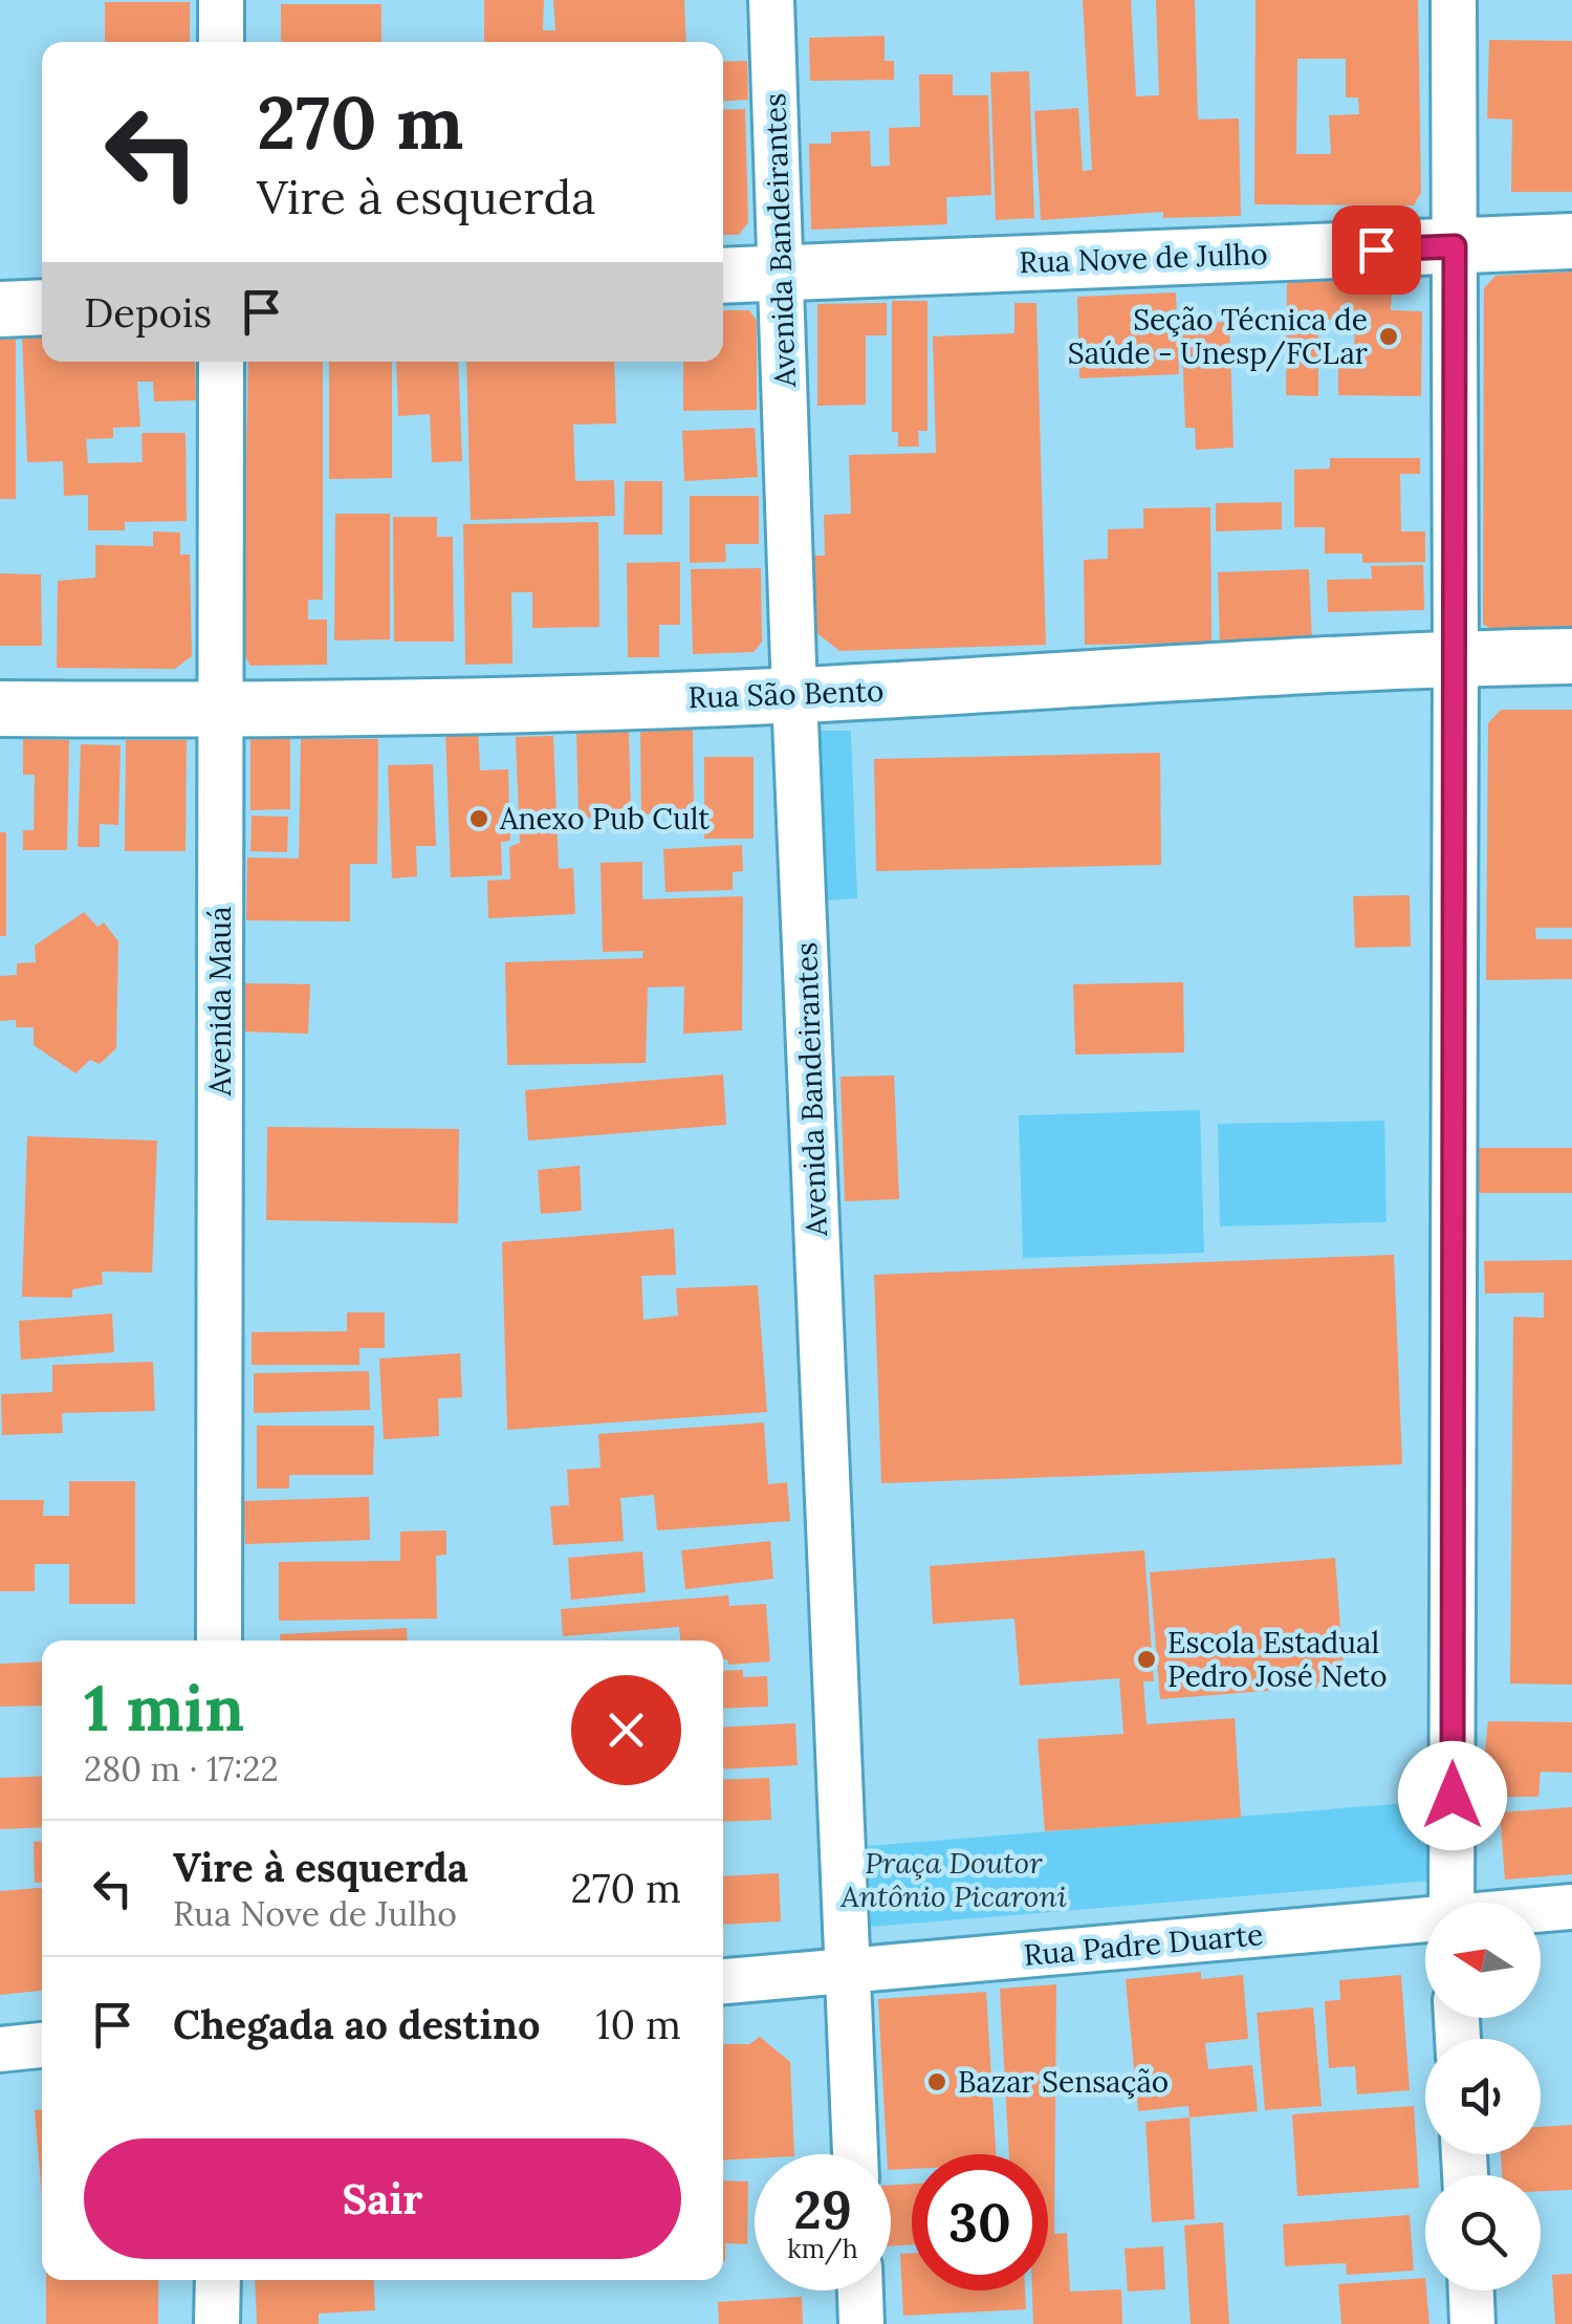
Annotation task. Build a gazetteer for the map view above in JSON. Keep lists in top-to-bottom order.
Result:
{
  "streets": {
    "street": [
      "Avenida Bandeirantes",
      "Rua Nove de Julho",
      "Rua São Bento",
      "Avenida Mauá",
      "Rua Padre Duarte"
    ]
  },
  "crossings": [
    ["Avenida Bandeirantes", "Rua Nove de Julho"],
    ["Avenida Bandeirantes", "Rua São Bento"],
    ["Avenida Bandeirantes", "Rua Padre Duarte"],
    ["Rua São Bento", "Avenida Mauá"]
  ],
  "parks": ["Praça Doutor Antônio Picaroni"],
  "places": [
    "Seção Técnica de Saúde - Unesp/FCLar",
    "Anexo Pub Cult",
    "Escola Estadual Pedro José Neto",
    "Bazar Sensação"
  ],
  "north": "left",
  "page": {
    "turn": ["270 m", "Vire à esquerda"],
    "then": "Depois",
    "heading": ["1 min", "280 m · 17:22"],
    "list": [
      {
        "name": "Vire à esquerda",
        "note": "Rua Nove de Julho",
        "value": "270 m"
      },
      {
        "name": "Chegada ao destino",
        "value": "10 m"
      }
    ],
    "buttons": "Sair",
    "speed": "29 km/h",
    "limit": "30"
  }
}
